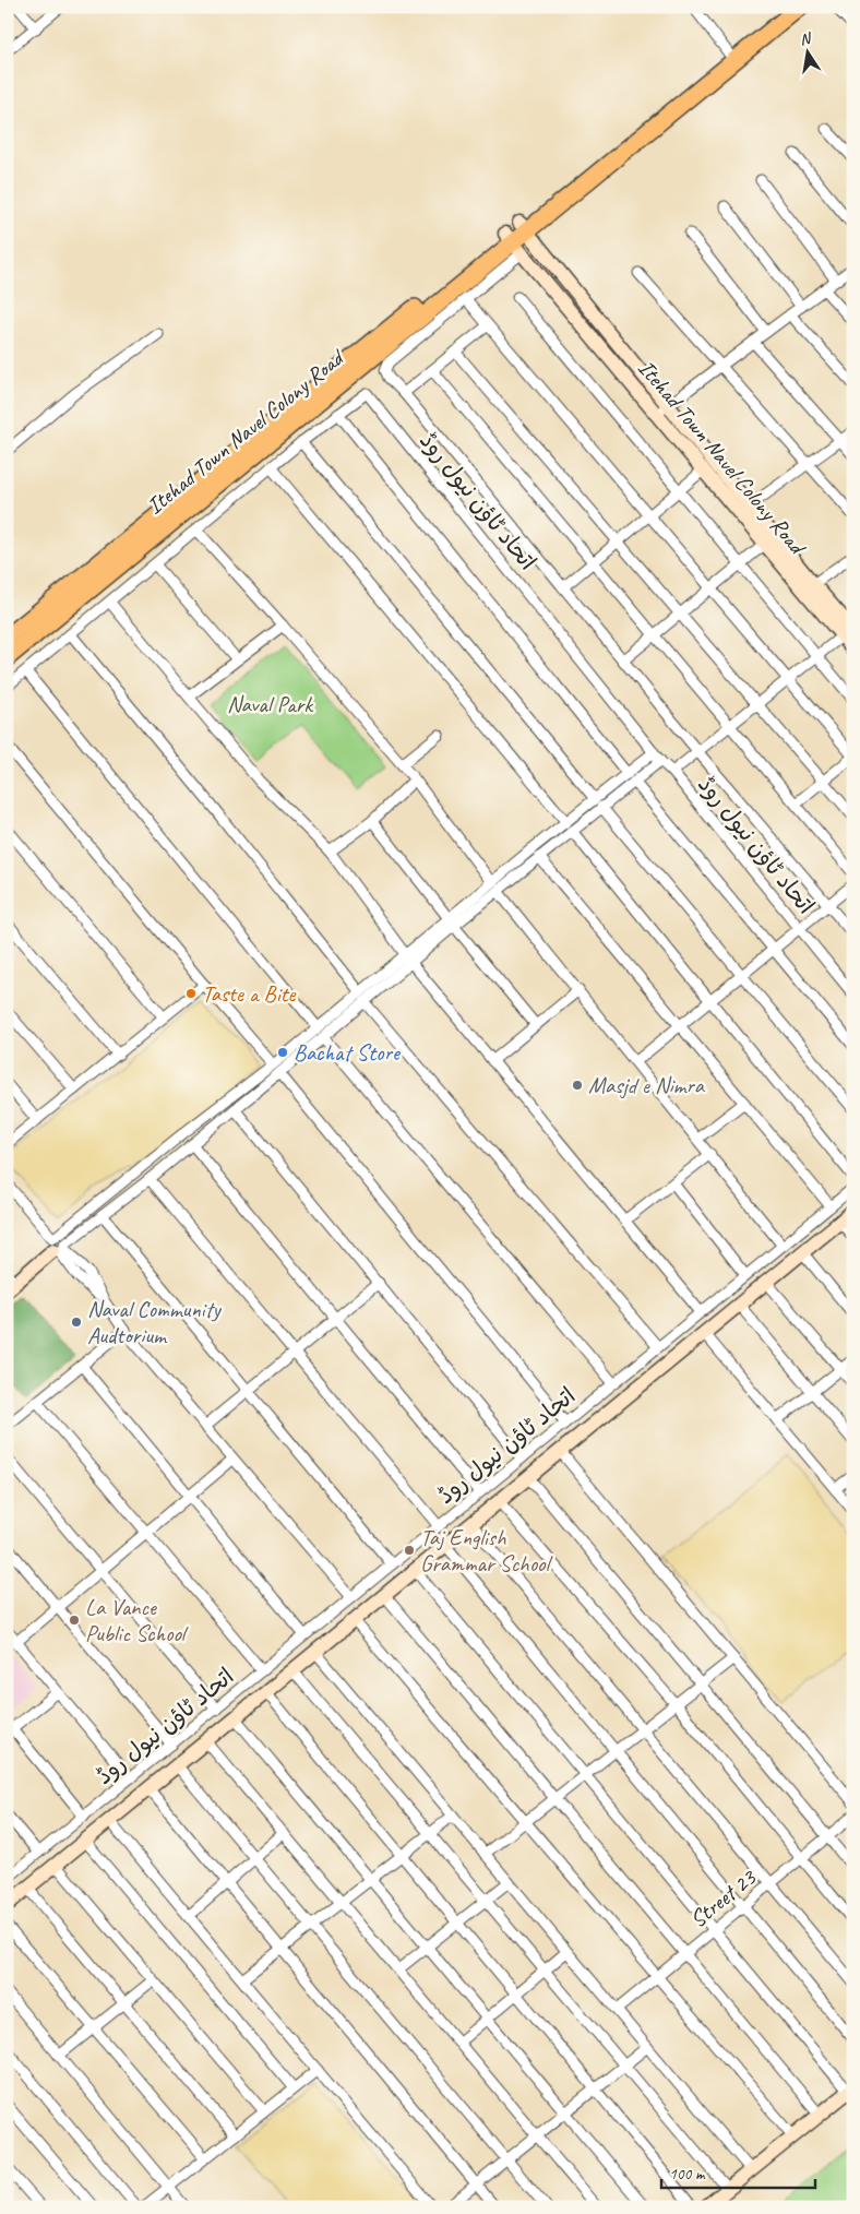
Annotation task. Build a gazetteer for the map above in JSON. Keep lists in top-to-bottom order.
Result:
{
  "streets": {
    "main road": ["Itehad Town Navel Colony Road"],
    "street": ["اتحاد ٹاؤن نیول روڈ", "Street 23"]
  },
  "parks": ["Naval Park"],
  "places": [
    "Taste a Bite",
    "Bachat Store",
    "Masjd e Nimra",
    "Naval Community Audtorium",
    "Taj English Grammar School",
    "La Vance Public School"
  ],
  "scale_bar": "100 m",
  "north": "top"
}
